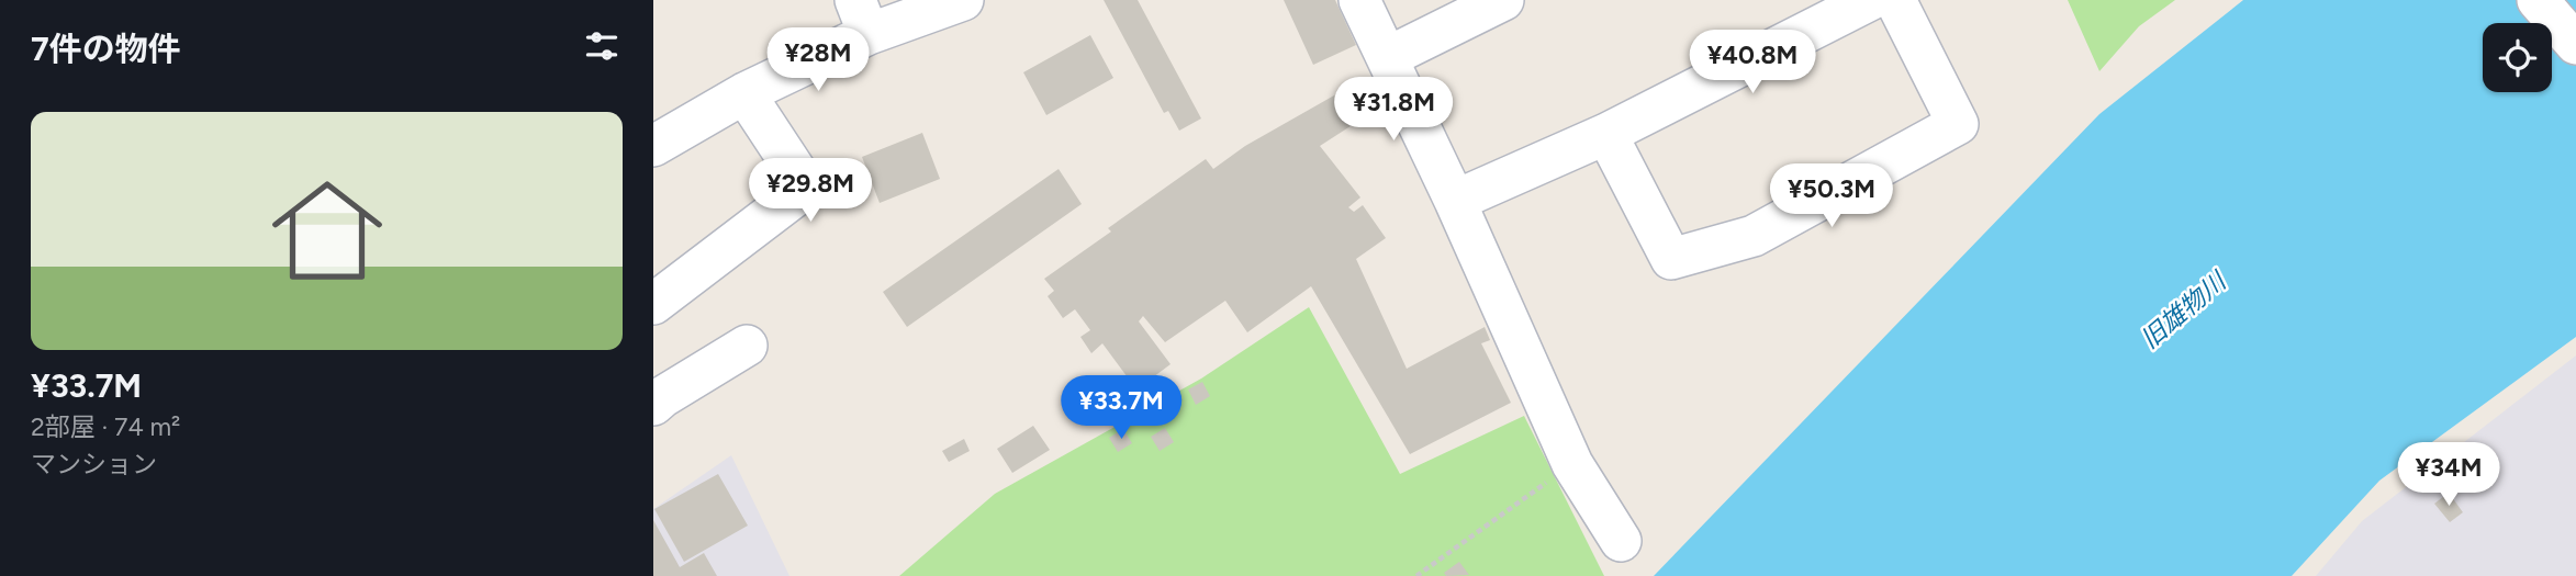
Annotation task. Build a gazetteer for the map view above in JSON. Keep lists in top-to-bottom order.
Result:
{
  "water": ["旧雄物川"],
  "page": {
    "heading": "7件の物件",
    "price": [
      "¥28M",
      "¥40.8M",
      "¥31.8M",
      "¥29.8M",
      "¥50.3M",
      "¥33.7M",
      "¥34M"
    ],
    "list": [
      {
        "name": "¥33.7M",
        "note": "2部屋 · 74 m² · マンション"
      }
    ]
  }
}
